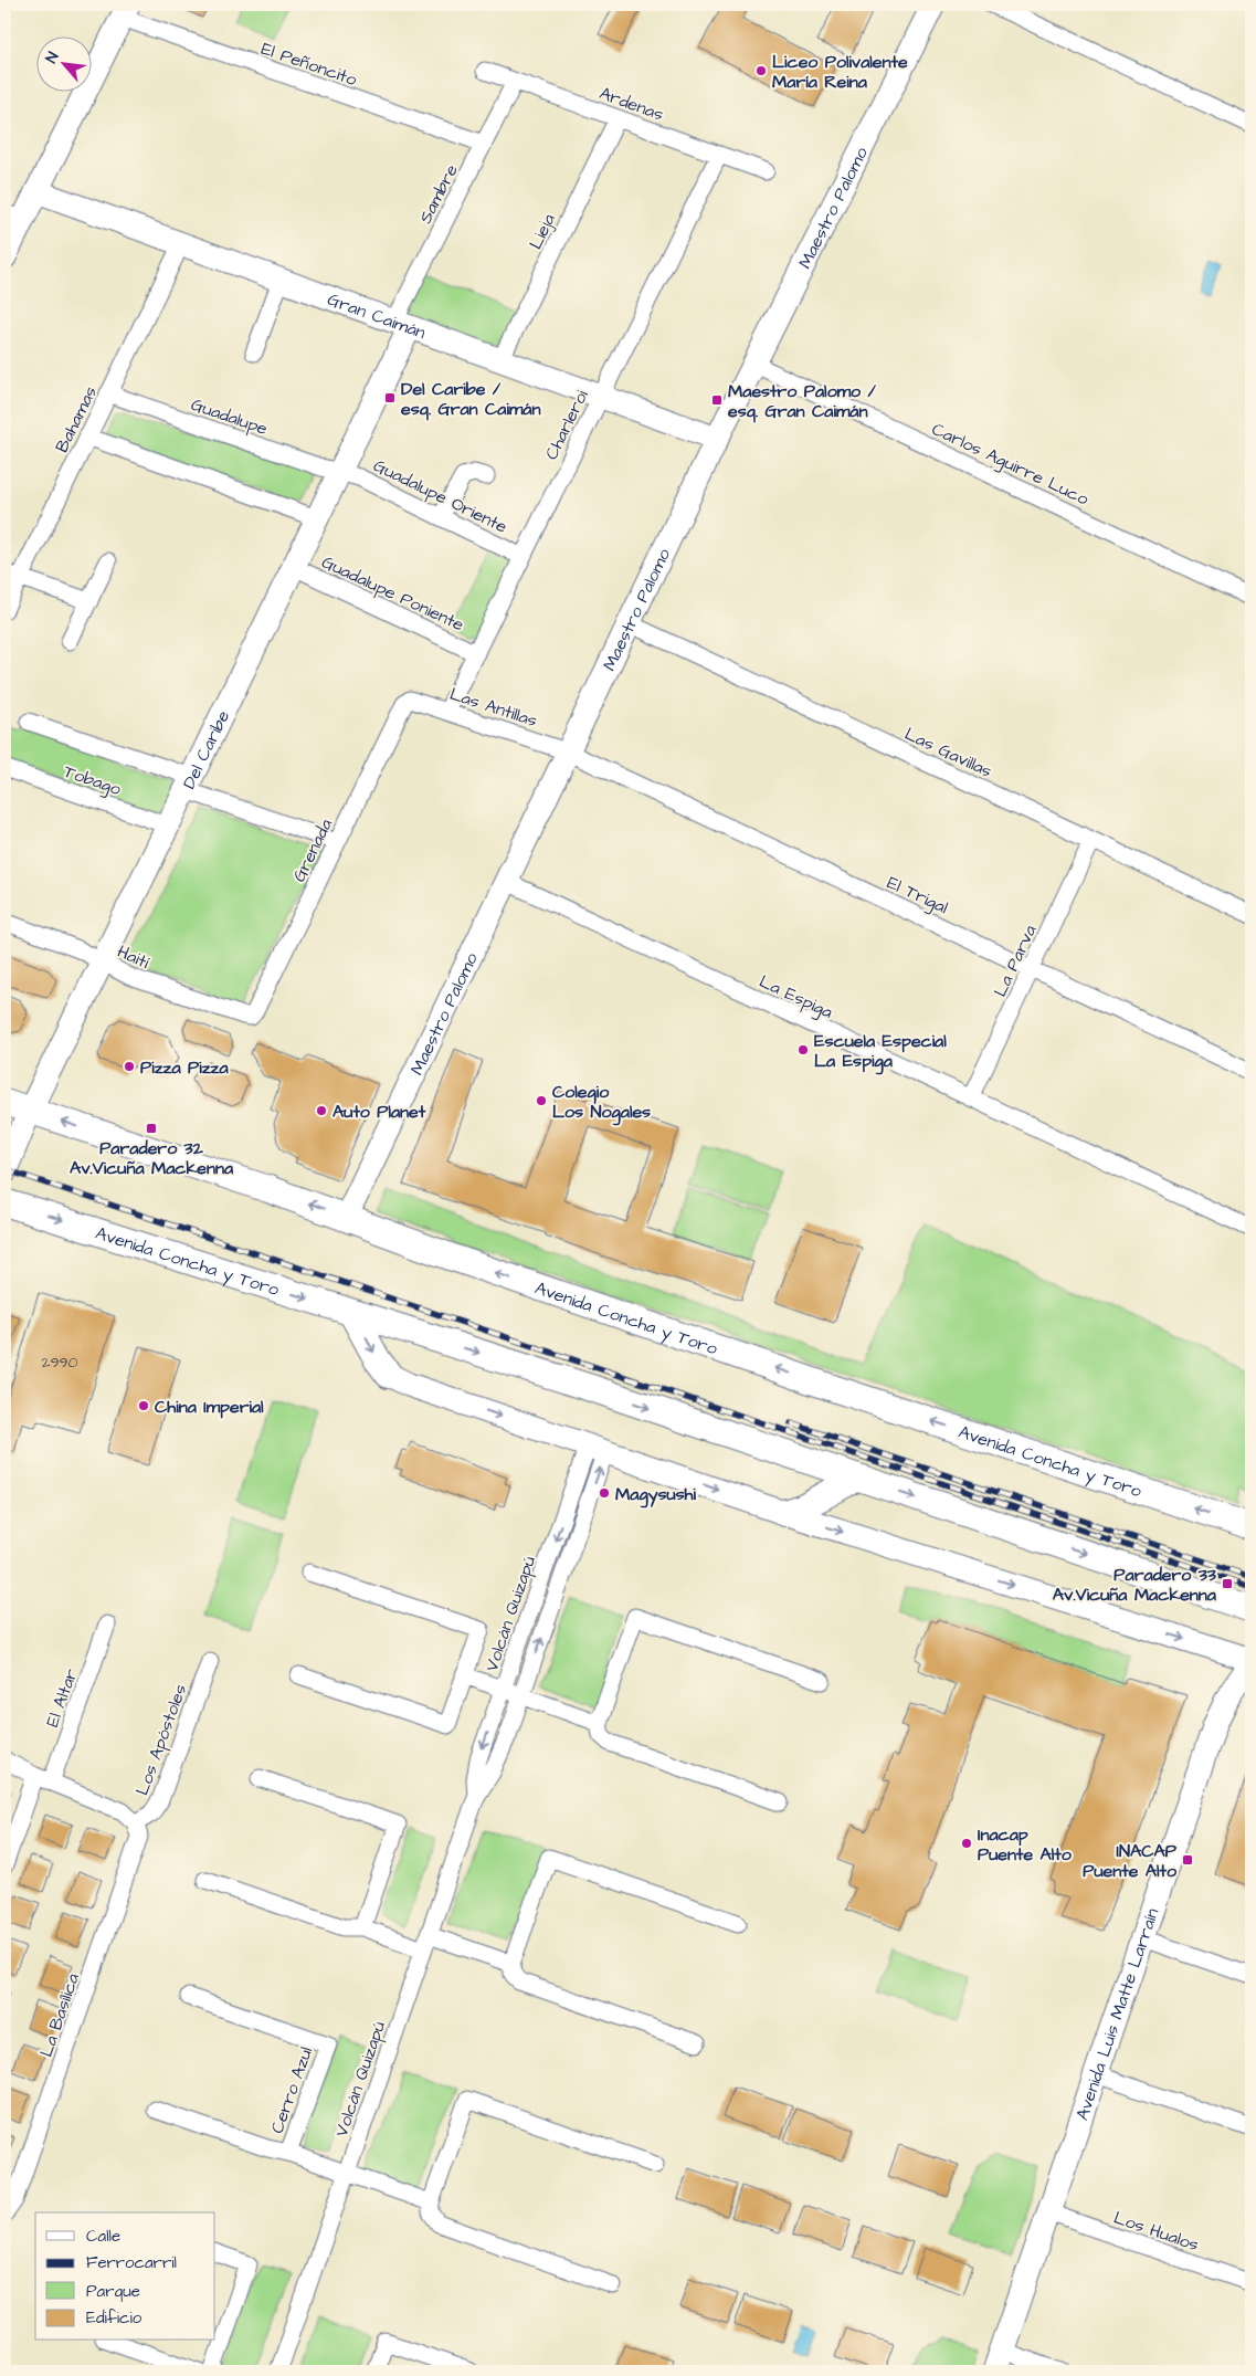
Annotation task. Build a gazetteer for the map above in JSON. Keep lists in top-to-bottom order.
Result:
{
  "streets": {
    "main road": ["Avenida Concha y Toro"],
    "street": [
      "El Peñoncito",
      "Ardenas",
      "Sambre",
      "Maestro Palomo",
      "Lieja",
      "Gran Caimán",
      "Guadalupe",
      "Bahamas",
      "Charleroi",
      "Carlos Aguirre Luco",
      "Guadalupe Oriente",
      "Guadalupe Poniente",
      "Las Antillas",
      "Del Caribe",
      "Las Gavillas",
      "Tobago",
      "Grenada",
      "El Trigal",
      "Haití",
      "La Parva",
      "La Espiga",
      "Volcán Quizapú",
      "El Altar",
      "Los Apóstoles",
      "Avenida Luis Matte Larraín",
      "La Basílica",
      "Cerro Azul",
      "Los Hualos"
    ]
  },
  "crossings": [
    ["El Peñoncito", "Sambre"],
    ["Ardenas", "Sambre"],
    ["Ardenas", "Lieja"],
    ["Ardenas", "Charleroi"],
    ["Sambre", "Gran Caimán"],
    ["Sambre", "Del Caribe"],
    ["Maestro Palomo", "Gran Caimán"],
    ["Maestro Palomo", "Carlos Aguirre Luco"],
    ["Maestro Palomo", "Las Antillas"],
    ["Maestro Palomo", "Las Gavillas"],
    ["Maestro Palomo", "El Trigal"],
    ["Maestro Palomo", "La Espiga"],
    ["Maestro Palomo", "Avenida Concha y Toro"],
    ["Lieja", "Gran Caimán"],
    ["Gran Caimán", "Bahamas"],
    ["Gran Caimán", "Charleroi"],
    ["Gran Caimán", "Del Caribe"],
    ["Guadalupe", "Bahamas"],
    ["Guadalupe", "Guadalupe Oriente"],
    ["Guadalupe", "Del Caribe"],
    ["Charleroi", "Guadalupe Oriente"],
    ["Charleroi", "Guadalupe Poniente"],
    ["Charleroi", "Las Antillas"],
    ["Guadalupe Oriente", "Del Caribe"],
    ["Guadalupe Poniente", "Del Caribe"],
    ["Las Antillas", "Grenada"],
    ["Las Antillas", "El Trigal"],
    ["Del Caribe", "Tobago"],
    ["Del Caribe", "Haití"],
    ["Del Caribe", "Avenida Concha y Toro"],
    ["Las Gavillas", "La Parva"],
    ["Tobago", "Grenada"],
    ["Grenada", "Haití"],
    ["El Trigal", "La Parva"],
    ["La Parva", "La Espiga"],
    ["Volcán Quizapú", "Cerro Azul"],
    ["Los Apóstoles", "La Basílica"],
    ["Avenida Luis Matte Larraín", "Los Hualos"]
  ],
  "places": {
    "other": [
      "Liceo Polivalente María Reina",
      "Escuela Especial La Espiga",
      "Pizza Pizza",
      "Colegio Los Nogales",
      "Auto Planet",
      "China Imperial",
      "Magysushi",
      "Inacap Puente Alto"
    ],
    "transit": [
      "Del Caribe / esq. Gran Caimán",
      "Maestro Palomo / esq. Gran Caimán",
      "Paradero 32 Av.Vicuña Mackenna",
      "Paradero 33 Av.Vicuña Mackenna",
      "INACAP Puente Alto"
    ]
  },
  "house_numbers": ["2990"],
  "legend": [
    "Calle",
    "Ferrocarril",
    "Parque",
    "Edificio"
  ],
  "north": "top left"
}
